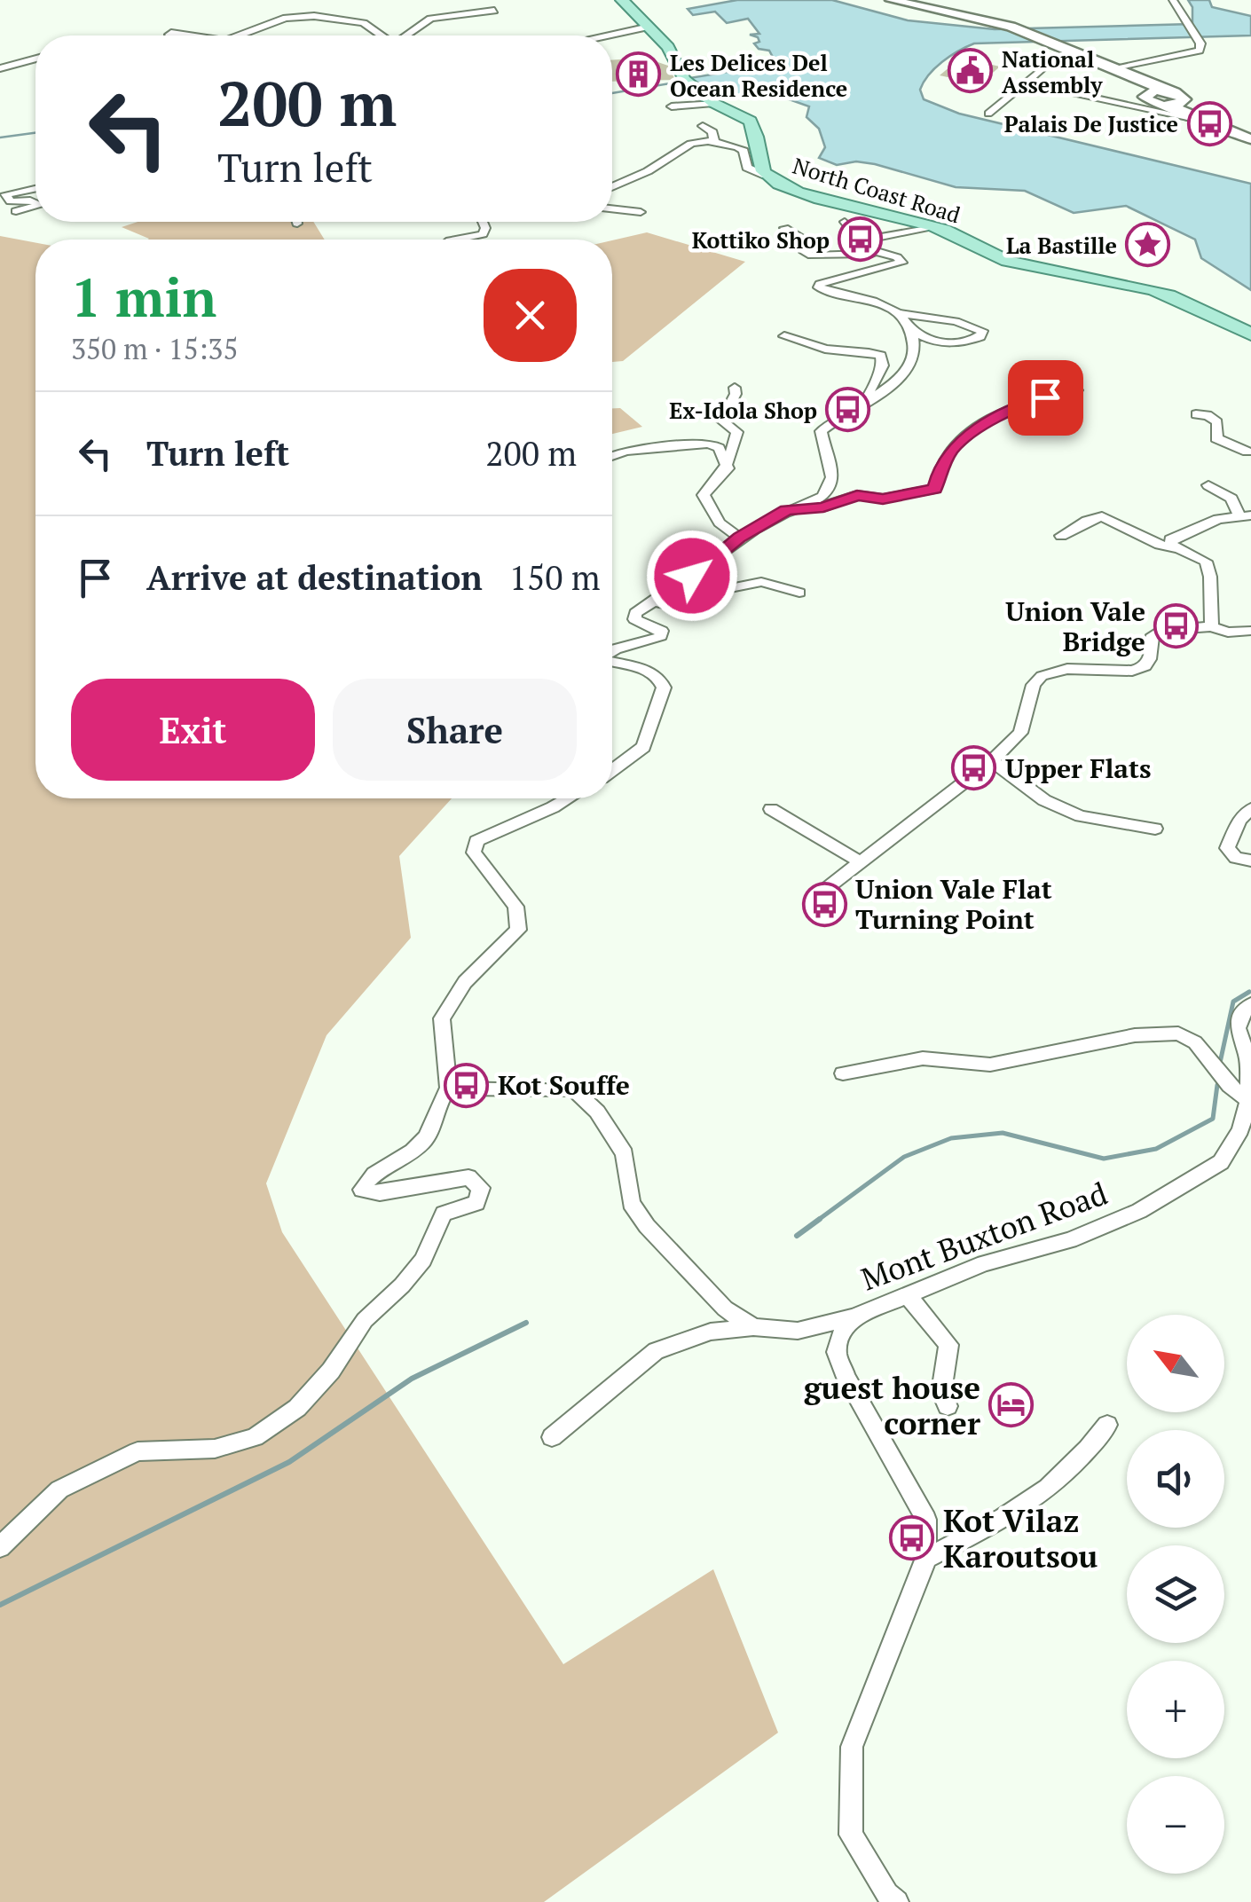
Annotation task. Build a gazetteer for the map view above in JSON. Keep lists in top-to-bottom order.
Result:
{
  "streets": {
    "main road": ["North Coast Road"],
    "street": ["Mont Buxton Road"]
  },
  "places": {
    "public building": ["National Assembly"],
    "building": ["Les Delices Del Ocean Residence"],
    "bus stop": [
      "Palais De Justice",
      "Kottiko Shop",
      "Ex-Idola Shop",
      "Union Vale Bridge",
      "Upper Flats",
      "Union Vale Flat Turning Point",
      "Kot Souffe",
      "Kot Vilaz Karoutsou"
    ],
    "place": ["La Bastille"],
    "hotel": ["guest house corner"]
  },
  "north": "top left",
  "page": {
    "turn": ["200 m", "Turn left"],
    "heading": ["1 min", "350 m · 15:35"],
    "list": [
      {
        "name": "Turn left",
        "value": "200 m"
      },
      {
        "name": "Arrive at destination",
        "value": "150 m"
      }
    ],
    "buttons": ["Exit", "Share"],
    "map_buttons": ["+", "−"]
  }
}
